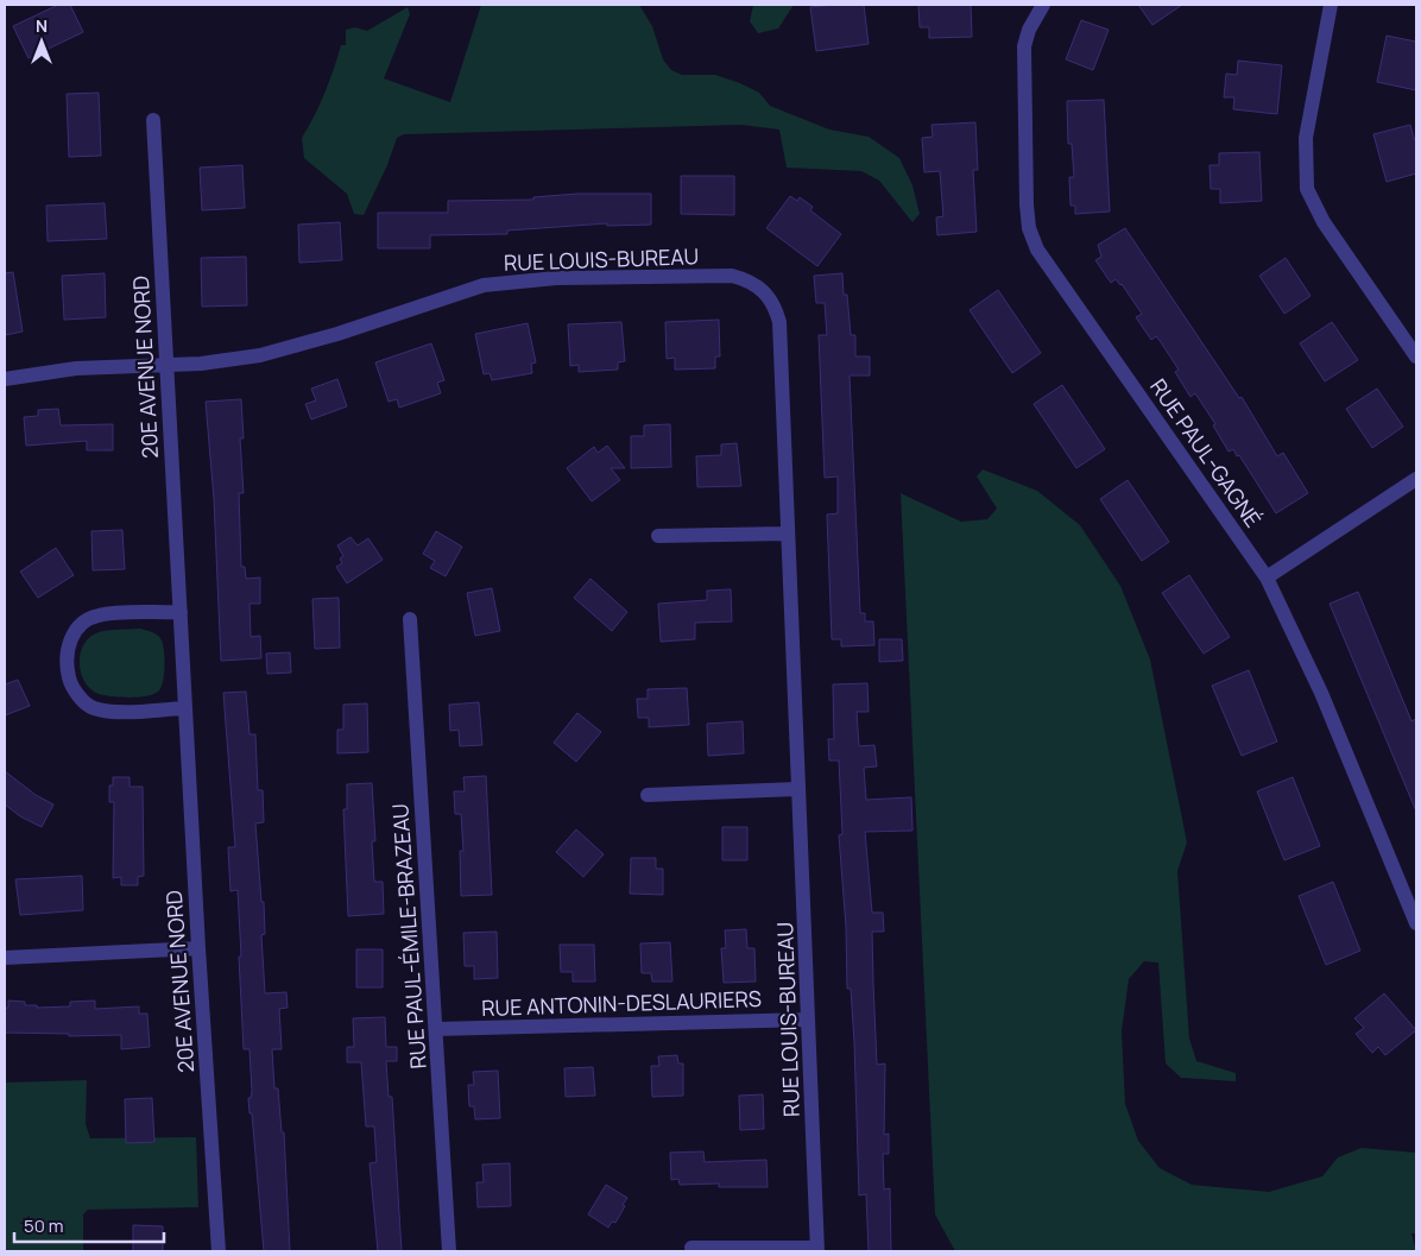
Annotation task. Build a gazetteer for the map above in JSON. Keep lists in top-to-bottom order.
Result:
{
  "streets": {
    "street": [
      "RUE LOUIS-BUREAU",
      "20E AVENUE NORD",
      "RUE PAUL-GAGNÉ",
      "RUE PAUL-ÉMILE-BRAZEAU",
      "RUE ANTONIN-DESLAURIERS"
    ]
  },
  "crossings": [
    ["RUE LOUIS-BUREAU", "20E AVENUE NORD"],
    ["RUE LOUIS-BUREAU", "RUE ANTONIN-DESLAURIERS"],
    ["RUE PAUL-ÉMILE-BRAZEAU", "RUE ANTONIN-DESLAURIERS"]
  ],
  "scale_bar": "50 m",
  "north": "top"
}
